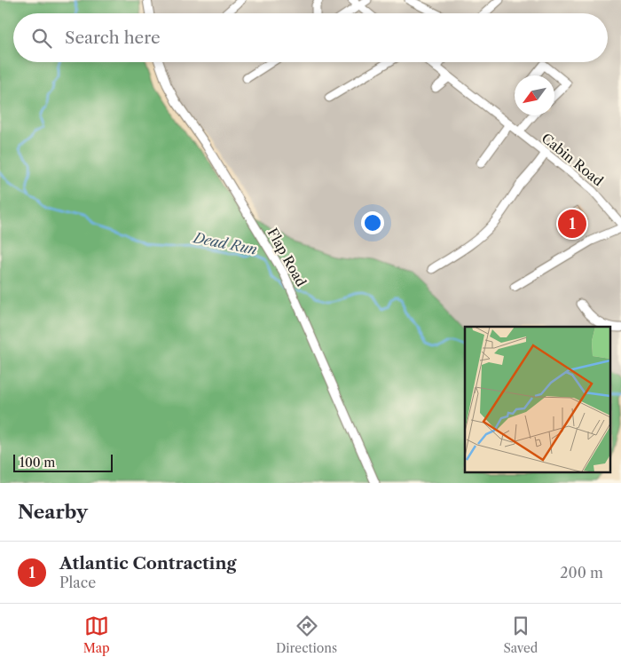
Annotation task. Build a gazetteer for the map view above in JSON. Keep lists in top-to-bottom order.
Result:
{
  "streets": {
    "lane": ["Cabin Road", "Flap Road"]
  },
  "water": ["Dead Run"],
  "scale_bar": "100 m",
  "north": "bottom left",
  "page": {
    "search": "Search here",
    "pins": "1",
    "scale": "100 m",
    "heading": "Nearby",
    "list": [
      {
        "mark": "1",
        "name": "Atlantic Contracting",
        "note": "Place",
        "value": "200 m"
      }
    ],
    "nav": ["Map", "Directions", "Saved"]
  }
}
